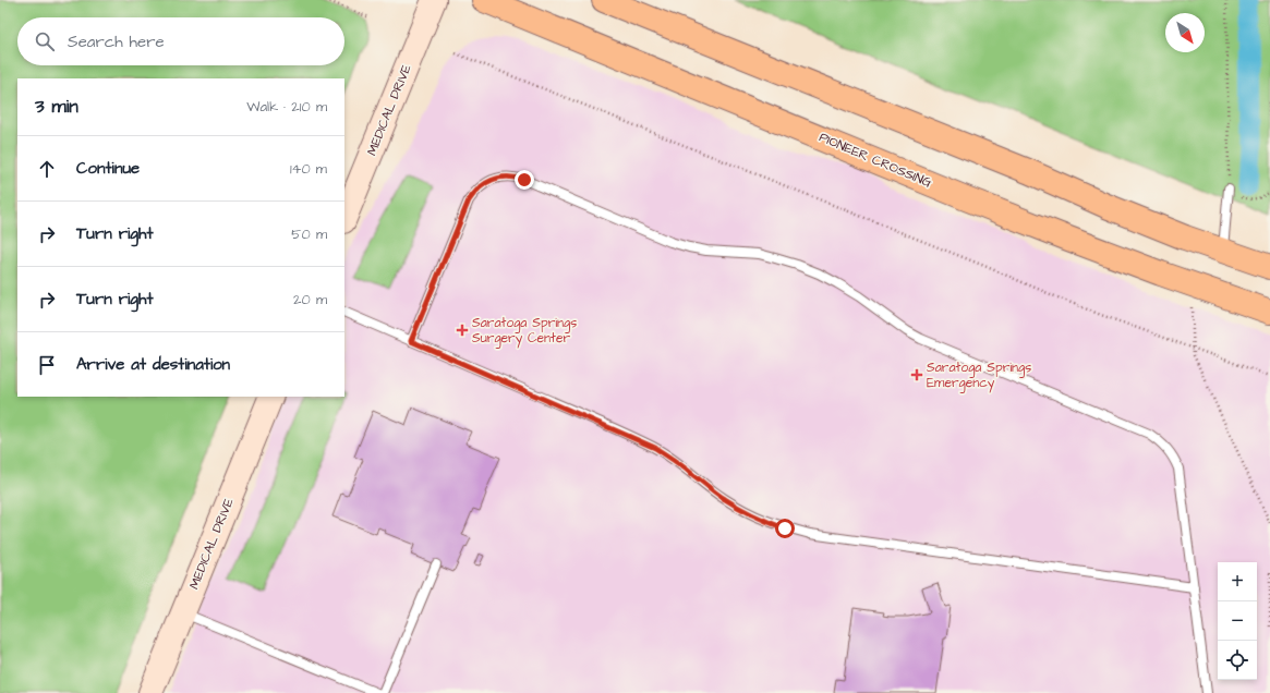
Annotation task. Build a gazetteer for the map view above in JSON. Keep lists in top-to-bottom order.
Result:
{
  "streets": {
    "highway": ["PIONEER CROSSING"],
    "street": ["MEDICAL DRIVE"]
  },
  "places": {
    "health": ["Saratoga Springs Surgery Center", "Saratoga Springs Emergency"]
  },
  "north": "bottom right",
  "page": {
    "search": "Search here",
    "heading": ["3 min", "Walk · 210 m"],
    "list": [
      ["Continue", "140 m"],
      ["Turn right", "50 m"],
      ["Turn right", "20 m"],
      "Arrive at destination"
    ],
    "map_buttons": ["+", "−"]
  }
}
